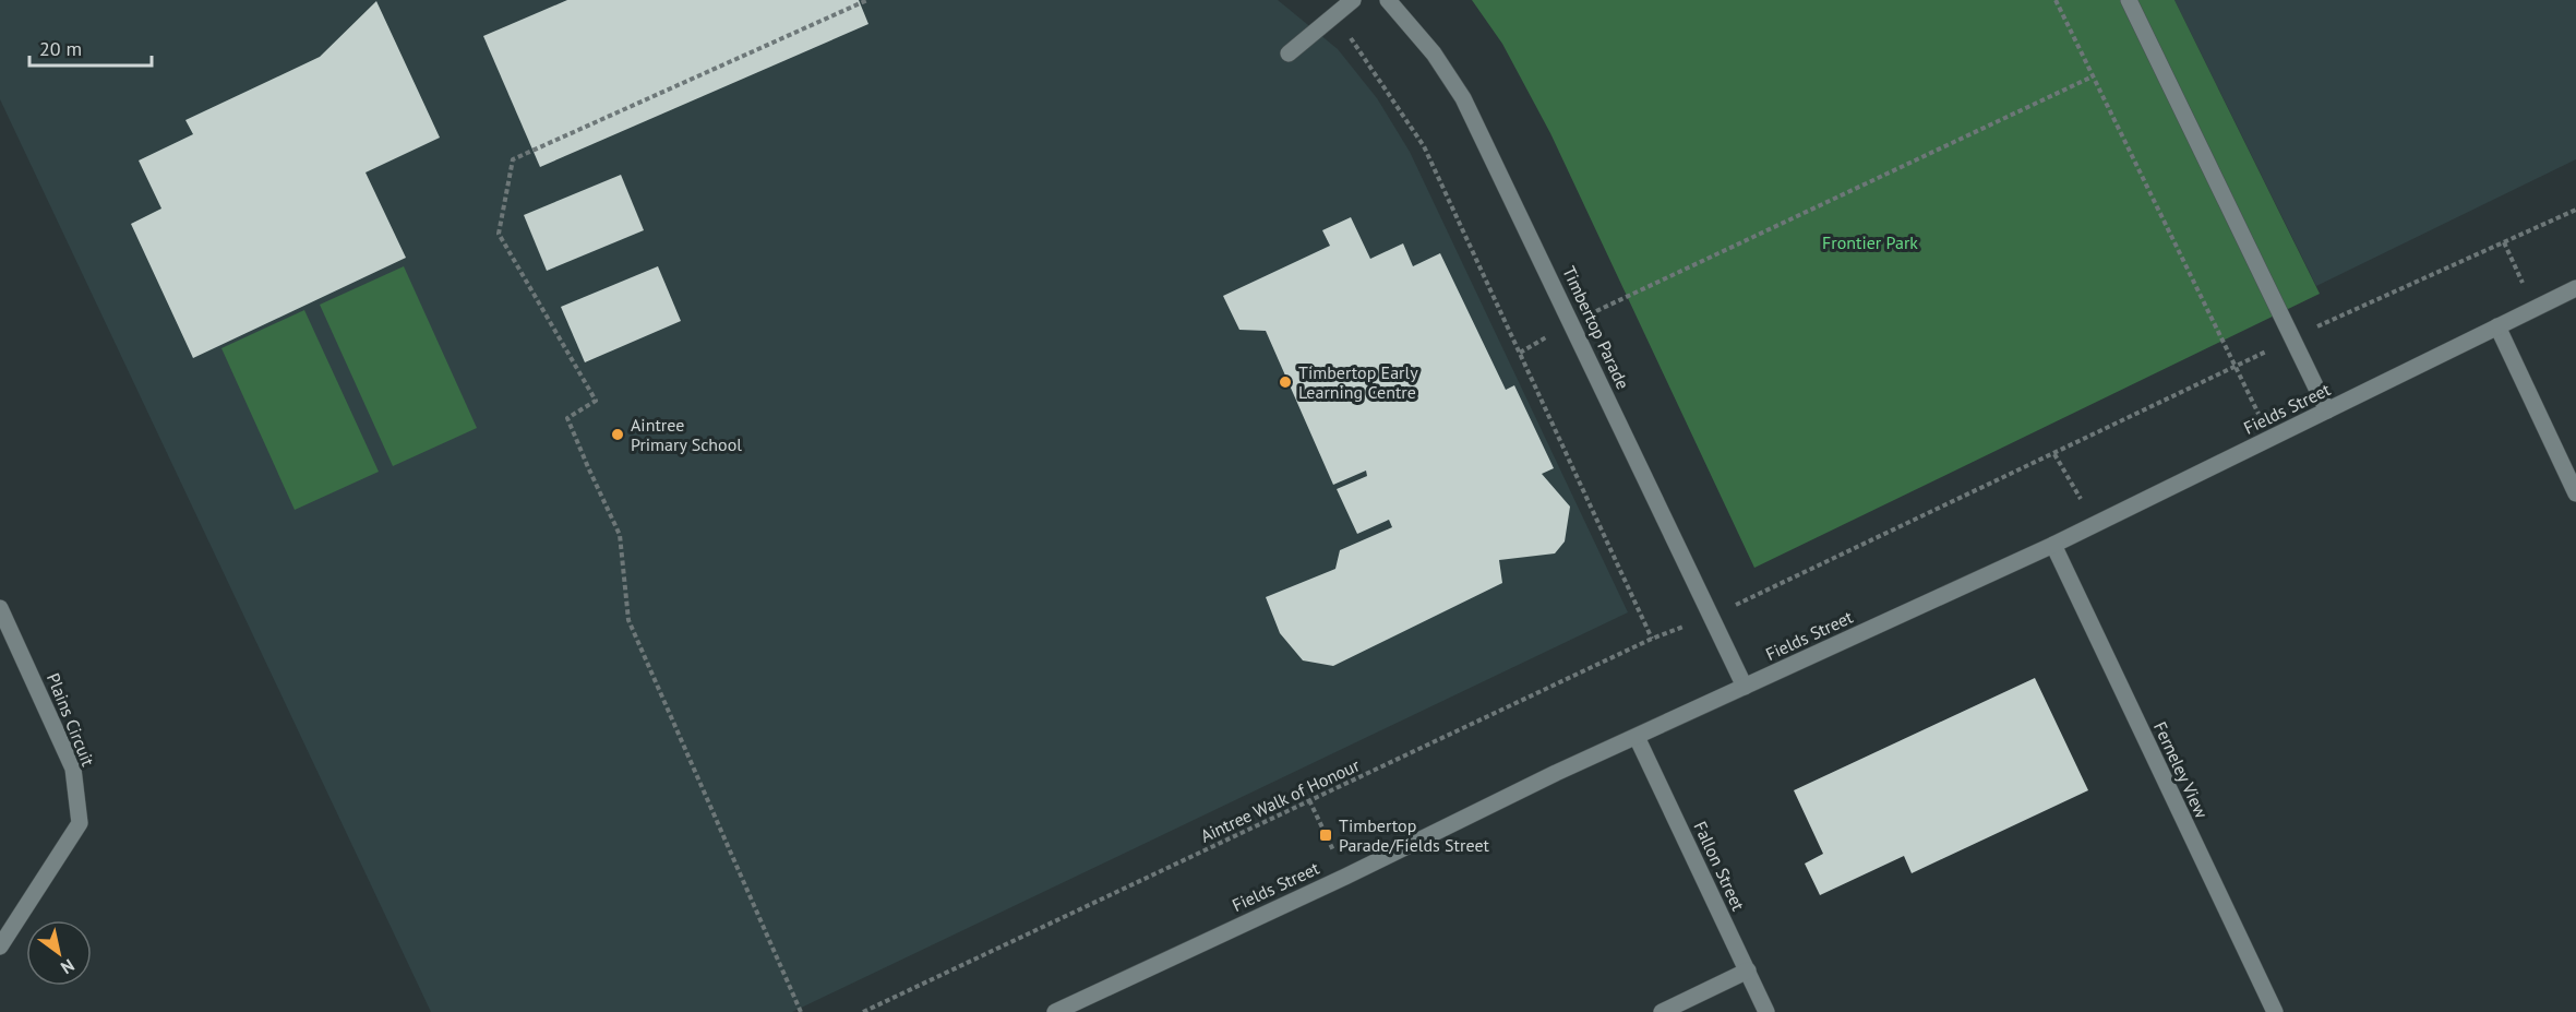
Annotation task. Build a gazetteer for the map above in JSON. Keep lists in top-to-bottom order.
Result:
{
  "streets": {
    "street": [
      "Timbertop Parade",
      "Fields Street",
      "Plains Circuit",
      "Ferneley View",
      "Fallon Street"
    ],
    "path": ["Aintree Walk of Honour"]
  },
  "crossings": [
    ["Timbertop Parade", "Fields Street"],
    ["Timbertop Parade", "Aintree Walk of Honour"],
    ["Fields Street", "Ferneley View"],
    ["Fields Street", "Fallon Street"]
  ],
  "parks": ["Frontier Park"],
  "places": {
    "other": ["Timbertop Early Learning Centre", "Aintree Primary School"],
    "transit": ["Timbertop Parade/Fields Street"]
  },
  "scale_bar": "20 m",
  "north": "bottom right"
}
